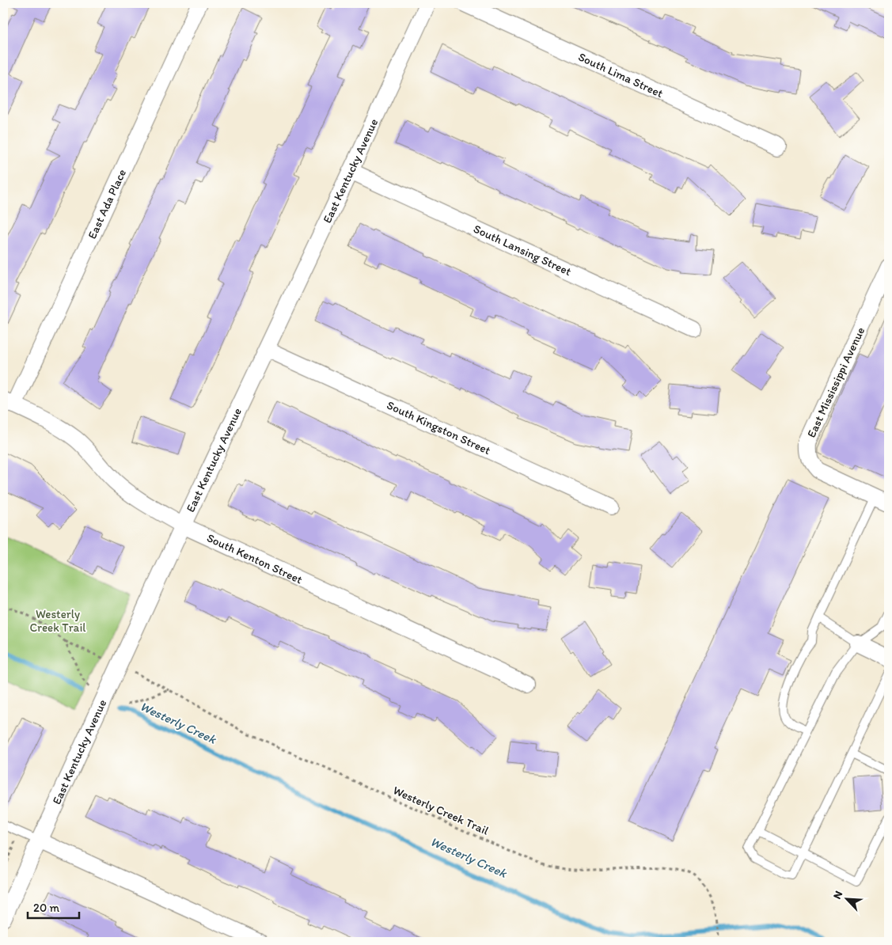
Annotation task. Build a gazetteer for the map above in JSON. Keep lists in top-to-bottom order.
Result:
{
  "streets": {
    "street": [
      "South Lima Street",
      "East Kentucky Avenue",
      "East Ada Place",
      "South Lansing Street",
      "East Mississippi Avenue",
      "South Kingston Street",
      "South Kenton Street"
    ],
    "path": ["Westerly Creek Trail"]
  },
  "crossings": [
    ["East Kentucky Avenue", "South Lansing Street"],
    ["East Kentucky Avenue", "South Kingston Street"],
    ["East Kentucky Avenue", "South Kenton Street"],
    ["East Ada Place", "South Kenton Street"]
  ],
  "water": ["Westerly Creek"],
  "parks": ["Westerly Creek Trail"],
  "scale_bar": "20 m",
  "north": "top left"
}
